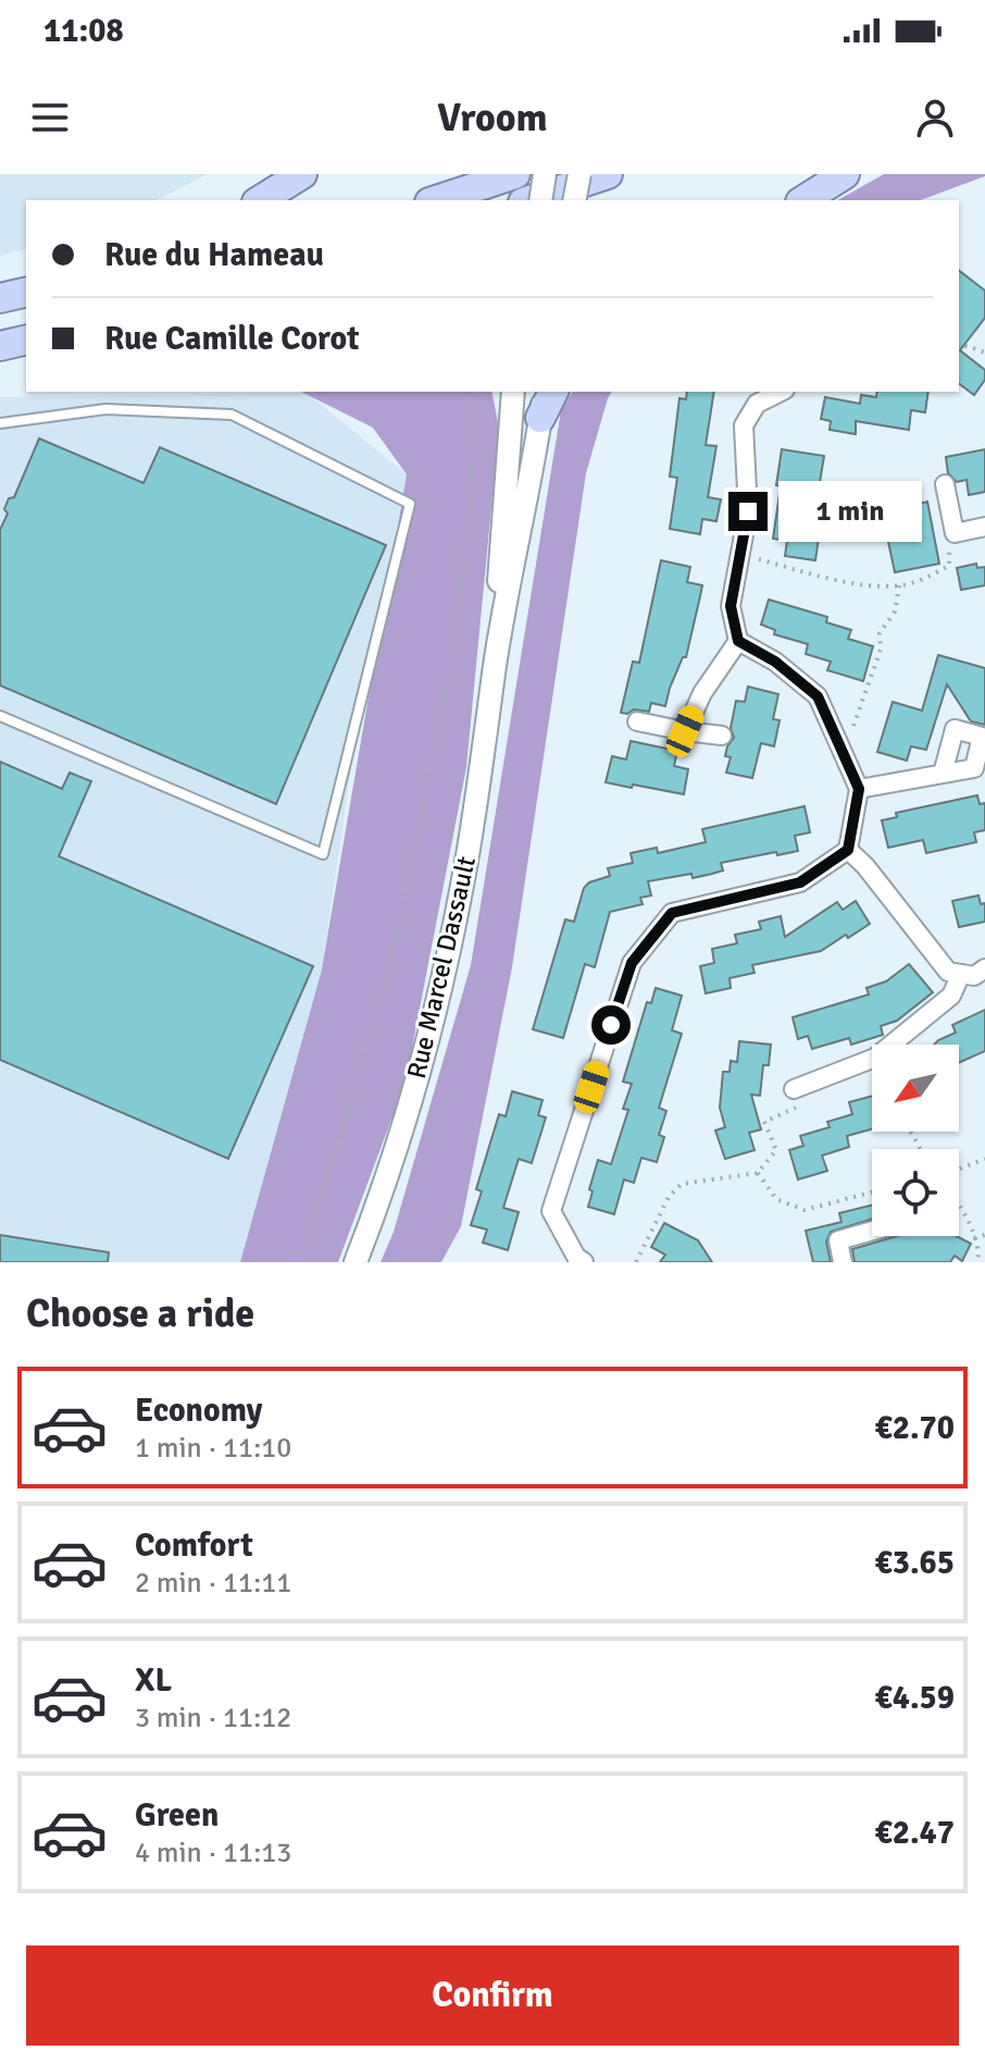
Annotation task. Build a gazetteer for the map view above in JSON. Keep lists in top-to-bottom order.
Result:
{
  "streets": {
    "street": ["Rue Marcel Dassault"]
  },
  "north": "bottom left",
  "page": {
    "status": "11:08",
    "header": "Vroom",
    "banner": ["Rue du Hameau", "Rue Camille Corot"],
    "bubble": "1 min",
    "heading": "Choose a ride",
    "list": [
      {
        "name": "Economy",
        "note": "1 min · 11:10",
        "value": "€2.70"
      },
      {
        "name": "Comfort",
        "note": "2 min · 11:11",
        "value": "€3.65"
      },
      {
        "name": "XL",
        "note": "3 min · 11:12",
        "value": "€4.59"
      },
      {
        "name": "Green",
        "note": "4 min · 11:13",
        "value": "€2.47"
      }
    ],
    "buttons": "Confirm"
  }
}
